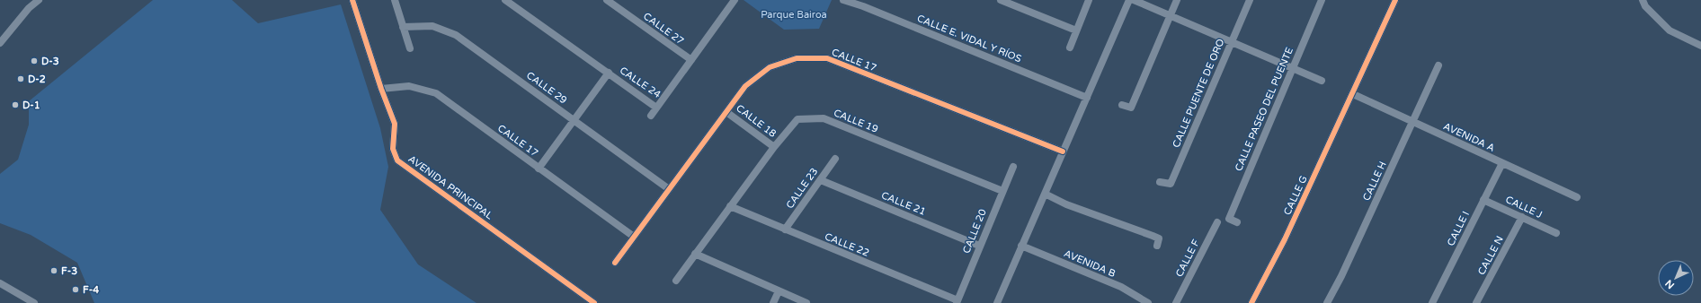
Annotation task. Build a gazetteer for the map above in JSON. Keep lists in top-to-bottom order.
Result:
{
  "streets": {
    "street": [
      "CALLE 27",
      "CALLE E. VIDAL Y RÍOS",
      "CALLE 17",
      "CALLE 24",
      "CALLE 29",
      "CALLE PUENTE DE ORO",
      "CALLE PASEO DEL PUENTE",
      "CALLE 18",
      "CALLE 19",
      "AVENIDA A",
      "CALLE H",
      "AVENIDA PRINCIPAL",
      "CALLE 23",
      "CALLE G",
      "CALLE 21",
      "CALLE J",
      "CALLE I",
      "CALLE 20",
      "CALLE 22",
      "CALLE N",
      "CALLE F",
      "AVENIDA B"
    ]
  },
  "crossings": [
    ["CALLE 27", "CALLE 24"],
    ["CALLE 17", "CALLE 29"],
    ["CALLE 17", "CALLE 18"],
    ["CALLE 17", "AVENIDA PRINCIPAL"],
    ["CALLE 18", "CALLE 19"],
    ["CALLE 19", "CALLE 20"],
    ["CALLE 19", "CALLE 22"],
    ["AVENIDA A", "CALLE H"],
    ["AVENIDA A", "CALLE G"],
    ["AVENIDA A", "CALLE I"],
    ["CALLE 23", "CALLE 21"],
    ["CALLE 23", "CALLE 22"],
    ["CALLE 21", "CALLE 20"],
    ["CALLE J", "CALLE I"],
    ["CALLE J", "CALLE N"],
    ["CALLE 20", "CALLE 22"]
  ],
  "parks": ["Parque Bairoa"],
  "places": [
    "D-3",
    "D-2",
    "D-1",
    "F-3",
    "F-4"
  ],
  "north": "bottom left"
}
